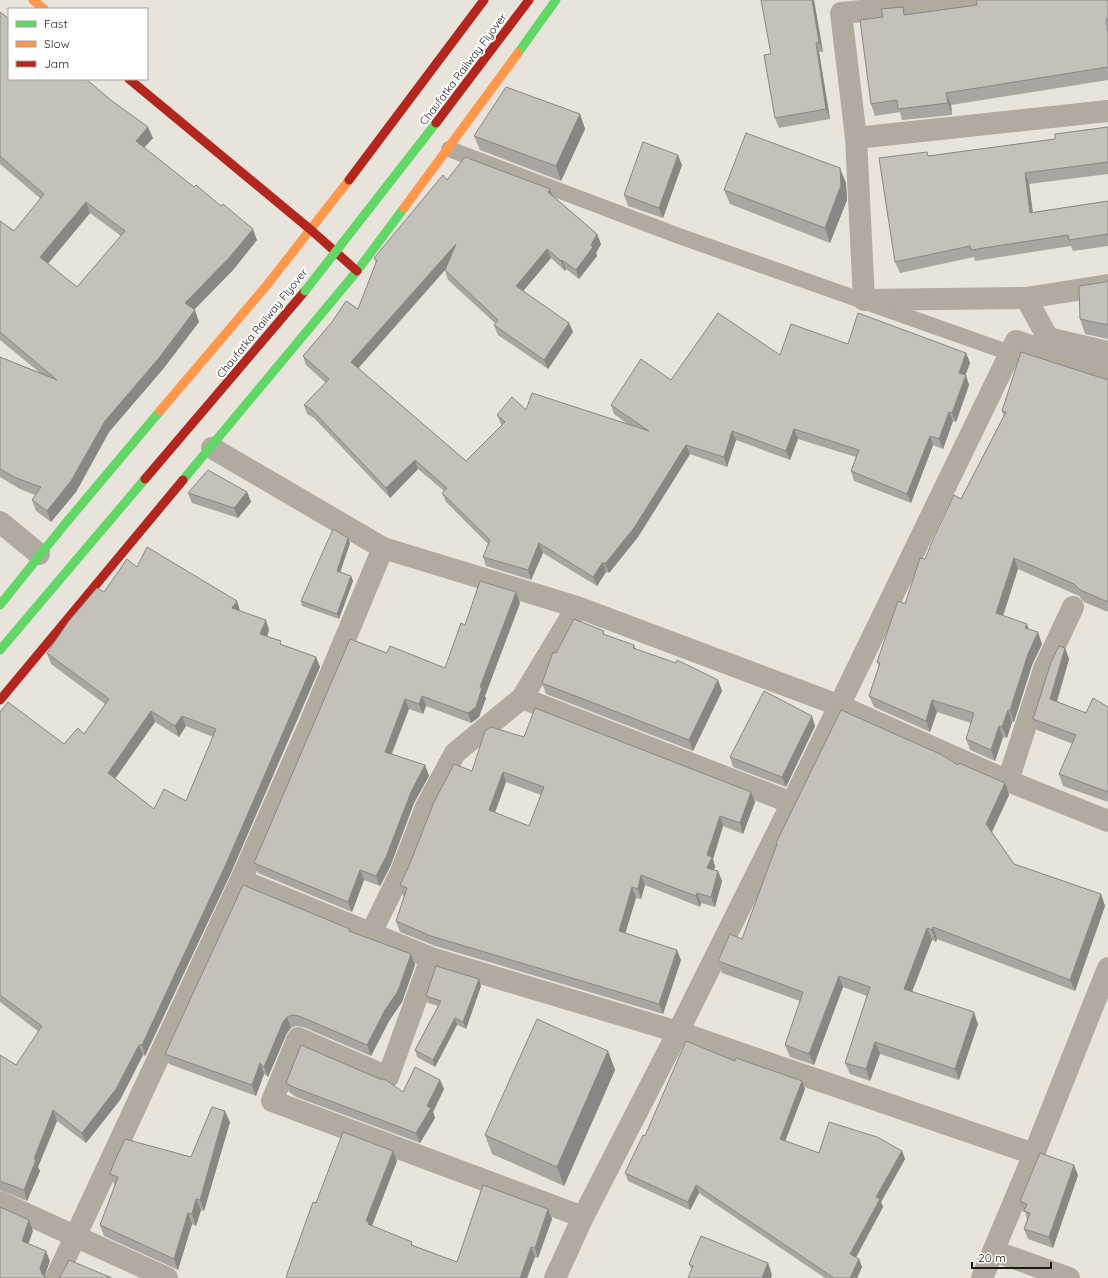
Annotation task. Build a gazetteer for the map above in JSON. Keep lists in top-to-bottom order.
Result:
{
  "streets": {
    "street": ["Chaufatka Railway Flyover"]
  },
  "legend": ["Fast", "Slow", "Jam"],
  "scale_bar": "20 m"
}
